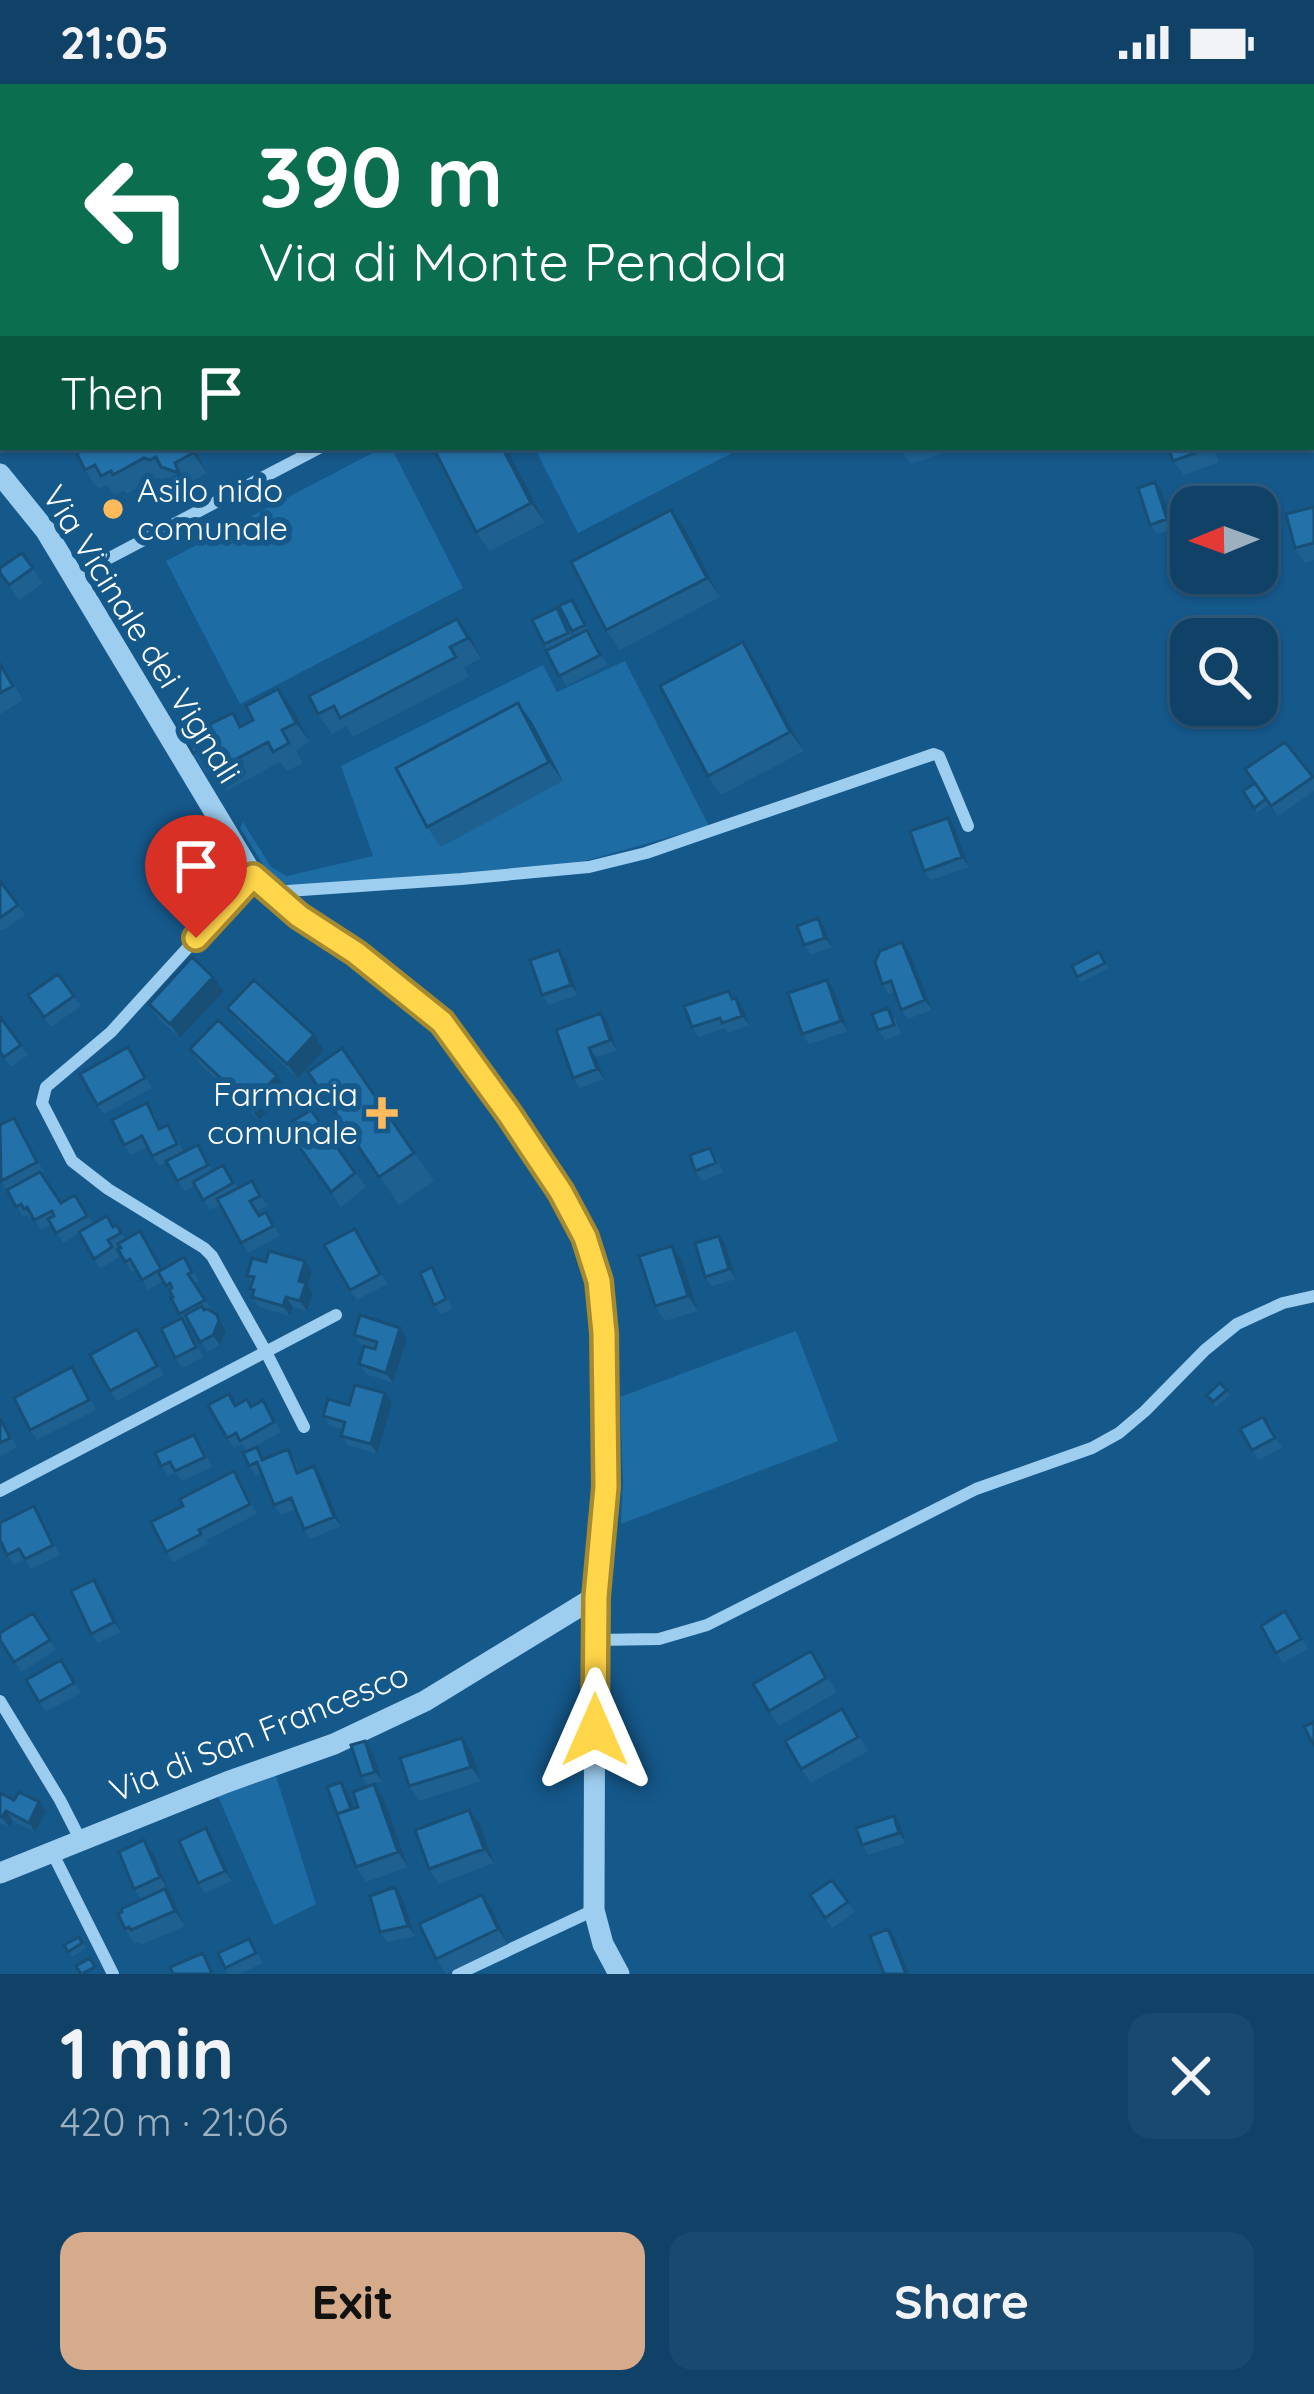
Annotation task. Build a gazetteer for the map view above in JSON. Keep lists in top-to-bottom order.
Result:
{
  "streets": {
    "street": ["Via Vicinale dei Vignali", "Via di San Francesco"]
  },
  "crossings": [
    ["Via Vicinale dei Vignali", "Via di San Francesco"]
  ],
  "places": {
    "other": ["Asilo nido comunale"],
    "health": ["Farmacia comunale"]
  },
  "north": "left",
  "page": {
    "status": "21:05",
    "turn": ["390 m", "Via di Monte Pendola"],
    "then": "Then",
    "heading": ["1 min", "420 m · 21:06"],
    "buttons": ["Exit", "Share"]
  }
}
